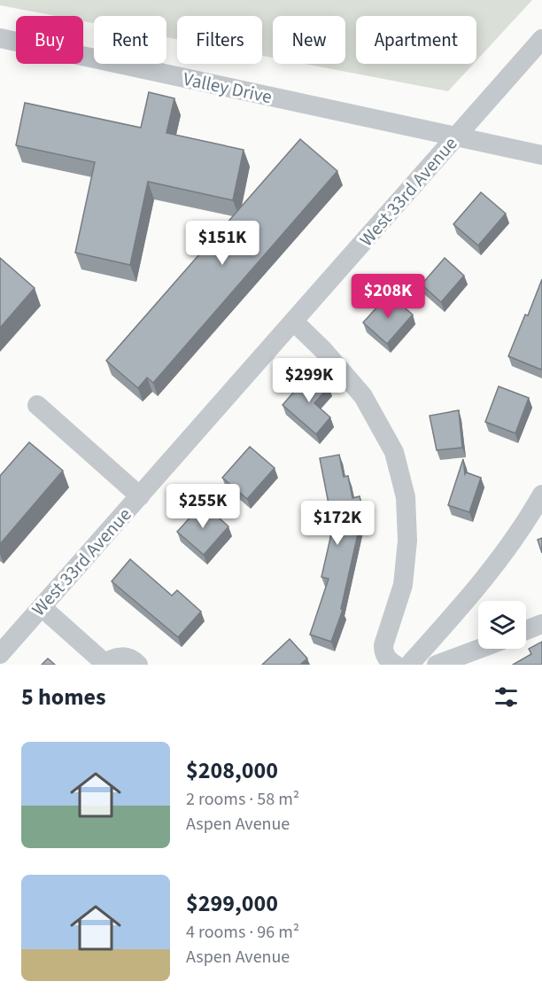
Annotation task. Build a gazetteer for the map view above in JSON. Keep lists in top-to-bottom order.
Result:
{
  "streets": {
    "street": ["Valley Drive", "West 33rd Avenue"]
  },
  "crossings": [
    ["Valley Drive", "West 33rd Avenue"]
  ],
  "page": {
    "chip": [
      "Buy",
      "Rent",
      "Filters",
      "New",
      "Apartment"
    ],
    "price": [
      "$151K",
      "$208K",
      "$299K",
      "$255K",
      "$172K"
    ],
    "heading": "5 homes",
    "list": [
      {
        "name": "$208,000",
        "note": "2 rooms · 58 m² · Aspen Avenue"
      },
      {
        "name": "$299,000",
        "note": "4 rooms · 96 m² · Aspen Avenue"
      }
    ]
  }
}
